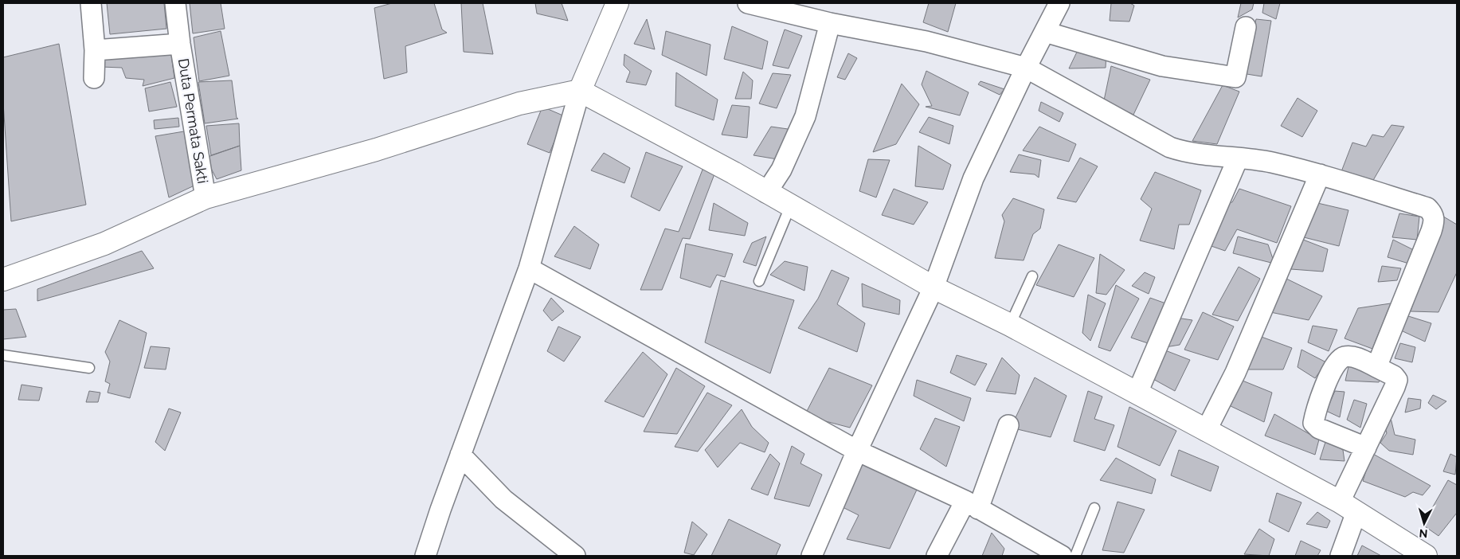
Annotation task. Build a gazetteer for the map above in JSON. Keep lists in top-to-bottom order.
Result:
{
  "streets": {
    "street": ["Duta Permata Sakti"]
  },
  "north": "bottom"
}
